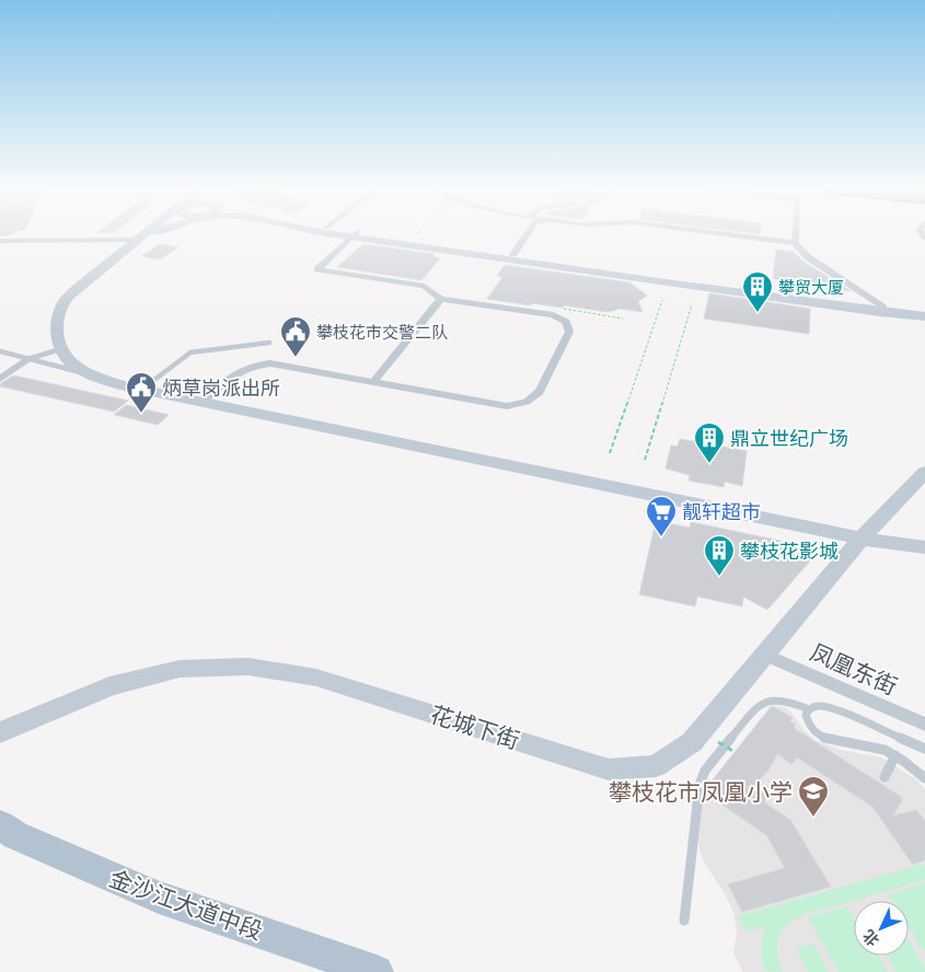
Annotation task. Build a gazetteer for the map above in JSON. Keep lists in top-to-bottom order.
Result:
{
  "streets": {
    "main road": ["金沙江大道中段"],
    "street": ["凤凰东街", "花城下街"]
  },
  "crossings": [
    ["凤凰东街", "花城下街"]
  ],
  "places": {
    "building": ["攀贸大厦", "鼎立世纪广场", "攀枝花影城"],
    "public building": ["攀枝花市交警二队", "炳草岗派出所"],
    "supermarket": ["靓轩超市"],
    "school or university": ["攀枝花市凤凰小学"]
  },
  "north": "bottom left"
}
